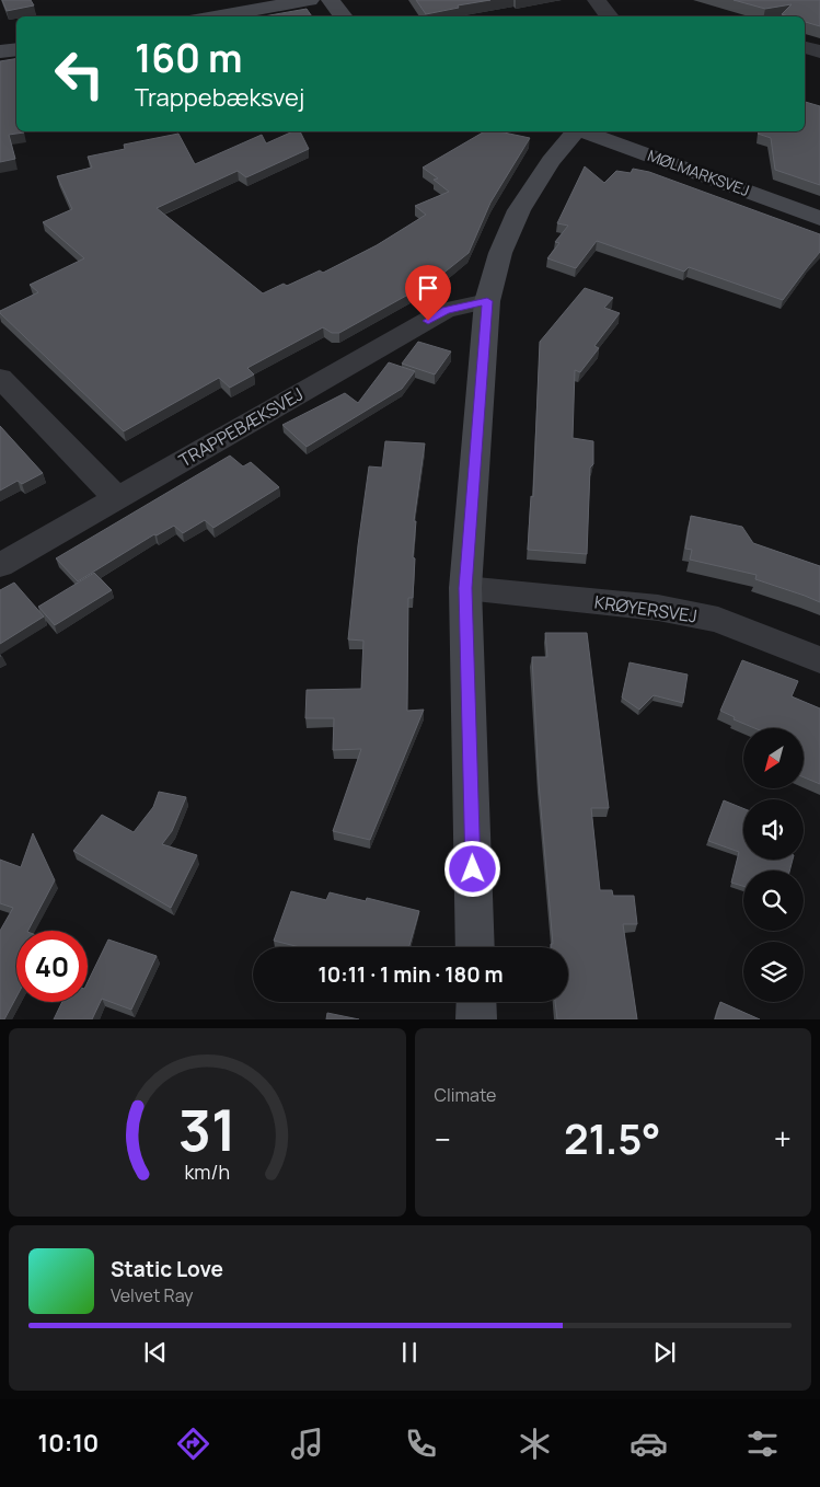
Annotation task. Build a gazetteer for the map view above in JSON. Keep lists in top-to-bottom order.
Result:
{
  "streets": {
    "street": ["MØLMARKSVEJ", "TRAPPEBÆKSVEJ", "KRØYERSVEJ"]
  },
  "north": "bottom left",
  "page": {
    "turn": ["160 m", "Trappebæksvej"],
    "limit": "40",
    "trip": "10:11 · 1 min · 180 m",
    "tile": "Climate",
    "heat": ["−", "21.5°", "+"],
    "song": ["Static Love", "Velvet Ray"],
    "tabs": "10:10",
    "gauge": ["31", "km/h"]
  }
}
